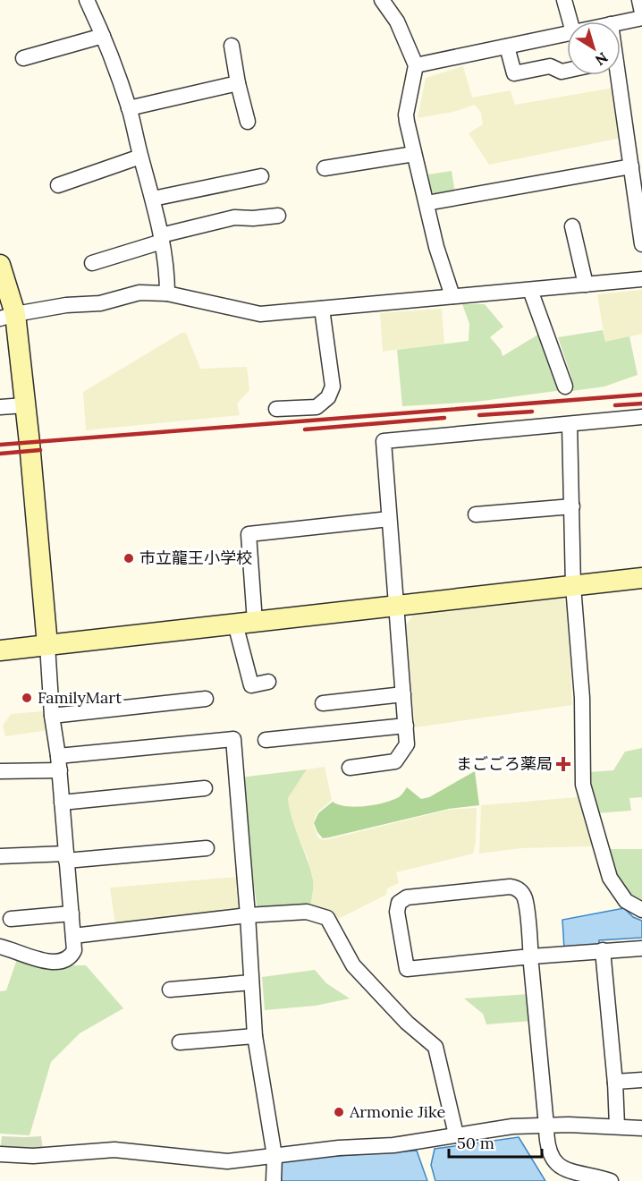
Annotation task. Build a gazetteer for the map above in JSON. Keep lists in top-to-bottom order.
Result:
{
  "places": {
    "other": ["市立龍王小学校", "FamilyMart", "Armonie Jike"],
    "health": ["まごごろ薬局"]
  },
  "scale_bar": "50 m",
  "north": "bottom right"
}
